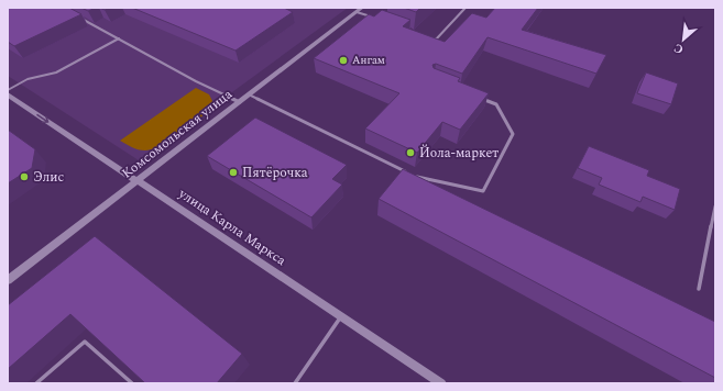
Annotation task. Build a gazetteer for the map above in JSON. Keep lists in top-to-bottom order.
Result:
{
  "streets": {
    "street": ["Комсомольская улица", "улица Карла Маркса"]
  },
  "crossings": [
    ["Комсомольская улица", "улица Карла Маркса"]
  ],
  "places": [
    "Ангам",
    "Йола-маркет",
    "Пятёрочка",
    "Элис"
  ],
  "north": "bottom left"
}
